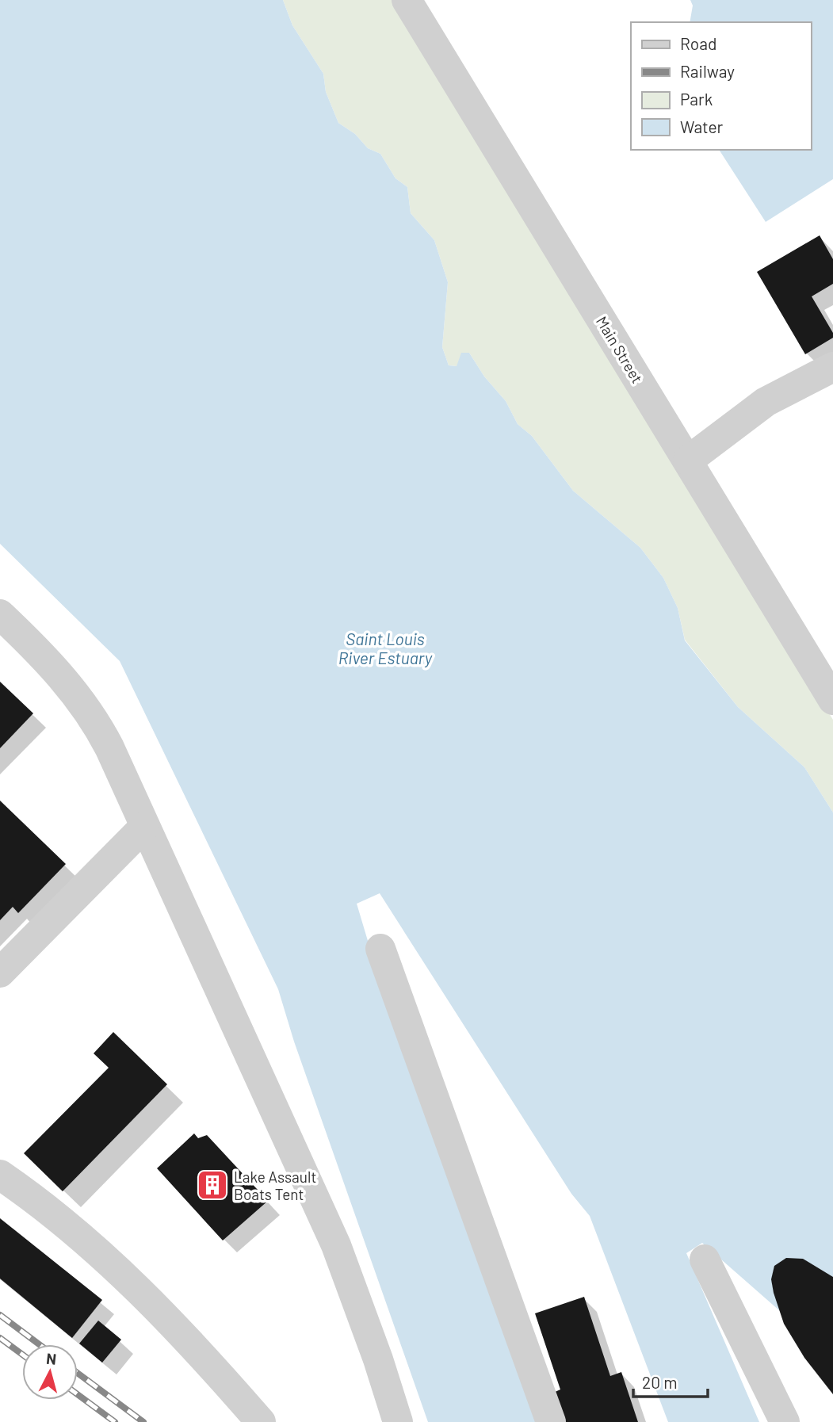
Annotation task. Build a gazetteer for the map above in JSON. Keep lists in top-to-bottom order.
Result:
{
  "streets": {
    "street": ["Main Street"]
  },
  "water": ["Saint Louis River Estuary"],
  "places": {
    "building": ["Lake Assault Boats Tent"]
  },
  "legend": [
    "Road",
    "Railway",
    "Park",
    "Water"
  ],
  "scale_bar": "20 m",
  "north": "top"
}
